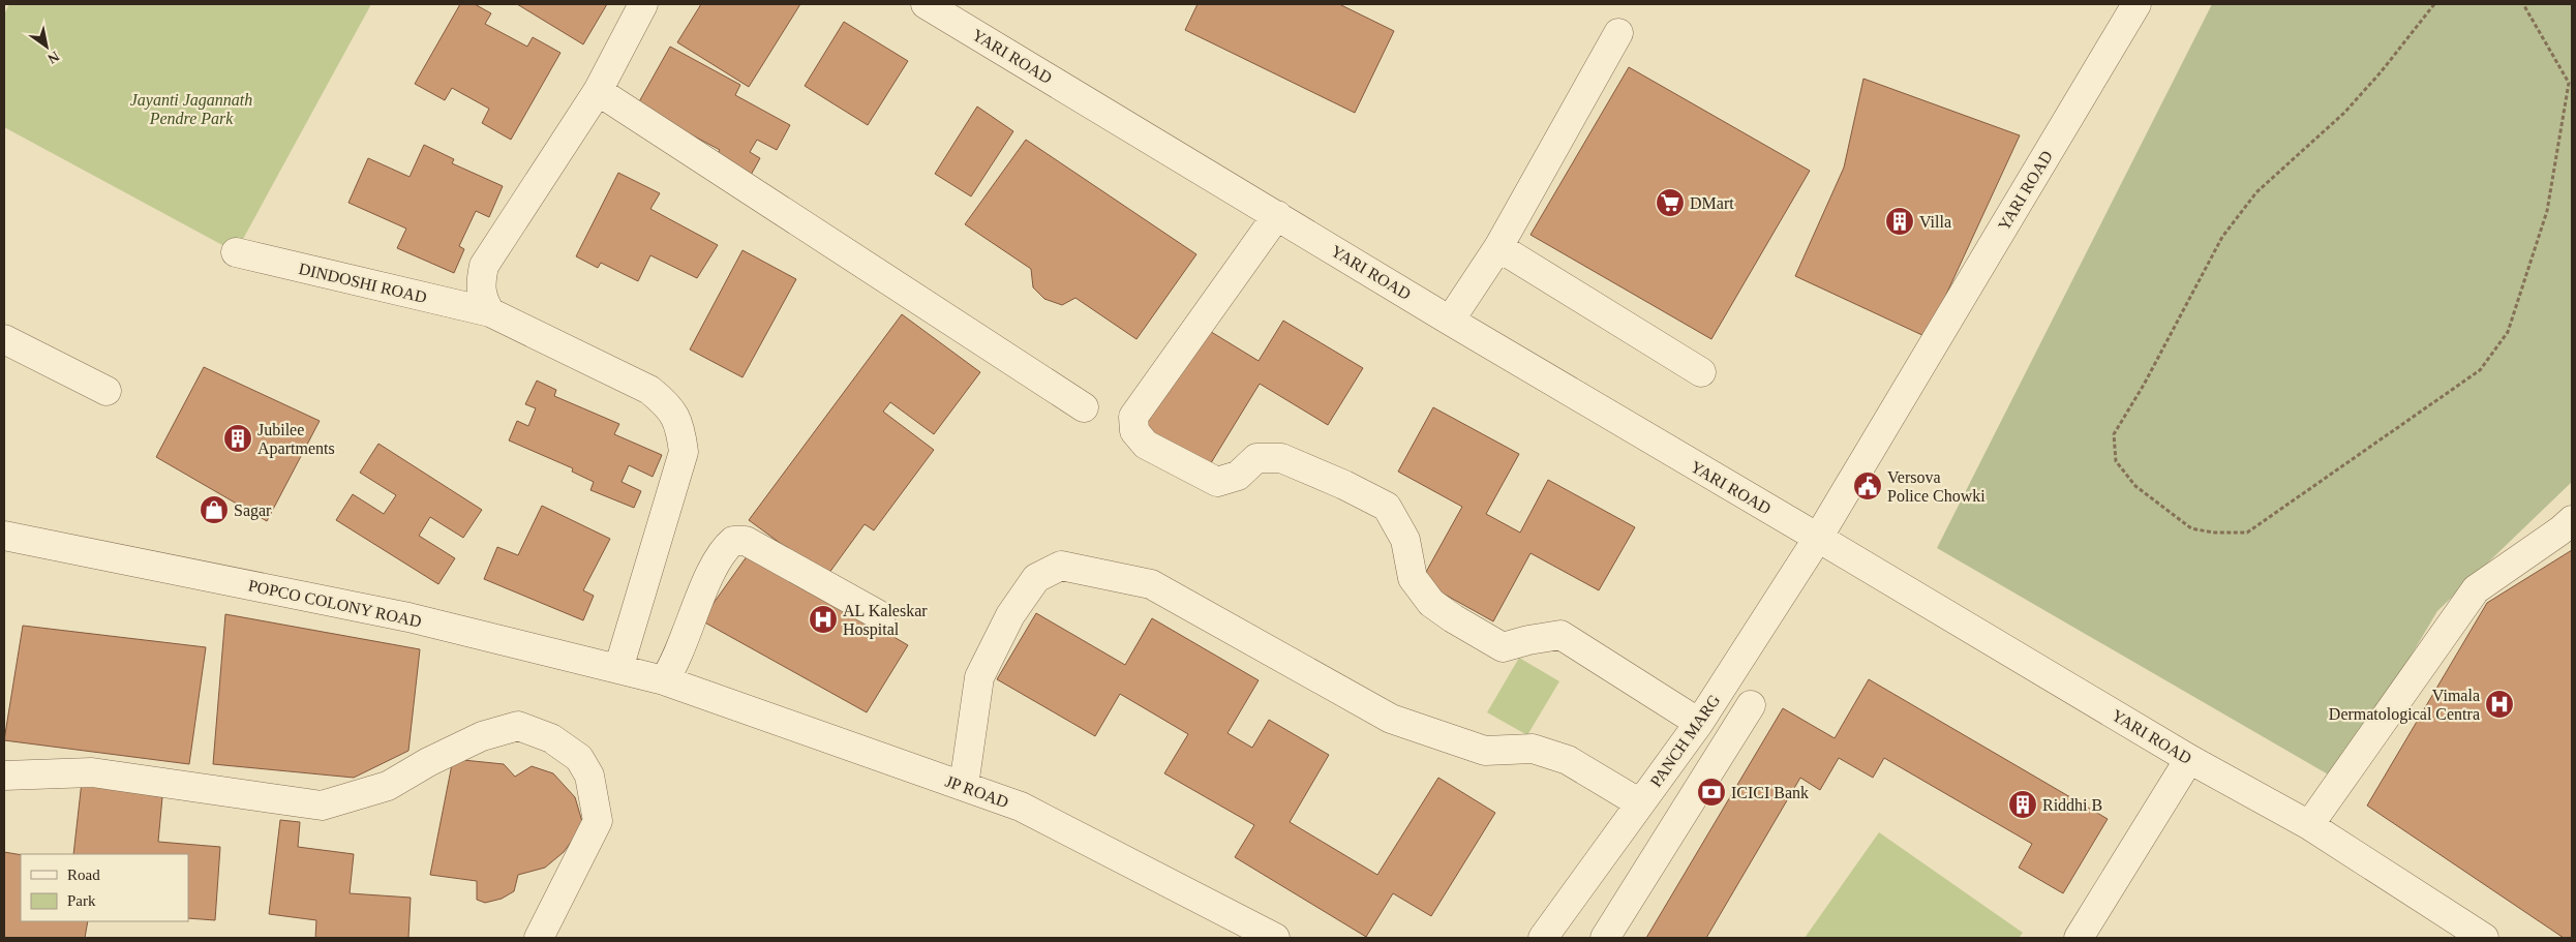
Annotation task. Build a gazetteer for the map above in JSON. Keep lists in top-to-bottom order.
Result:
{
  "streets": {
    "street": [
      "YARI ROAD",
      "DINDOSHI ROAD",
      "POPCO COLONY ROAD",
      "PANCH MARG",
      "JP ROAD"
    ]
  },
  "crossings": [
    ["YARI ROAD", "PANCH MARG"],
    ["DINDOSHI ROAD", "POPCO COLONY ROAD"],
    ["POPCO COLONY ROAD", "JP ROAD"]
  ],
  "parks": ["Jayanti Jagannath Pendre Park"],
  "places": {
    "supermarket": ["DMart"],
    "building": ["Villa", "Jubilee Apartments", "Riddhi B"],
    "public building": ["Versova Police Chowki"],
    "shop": ["Sagar"],
    "hospital": ["AL Kaleskar Hospital", "Vimala Dermatological Centra"],
    "bank": ["ICICI Bank"]
  },
  "legend": ["Road", "Park"],
  "north": "bottom right"
}
